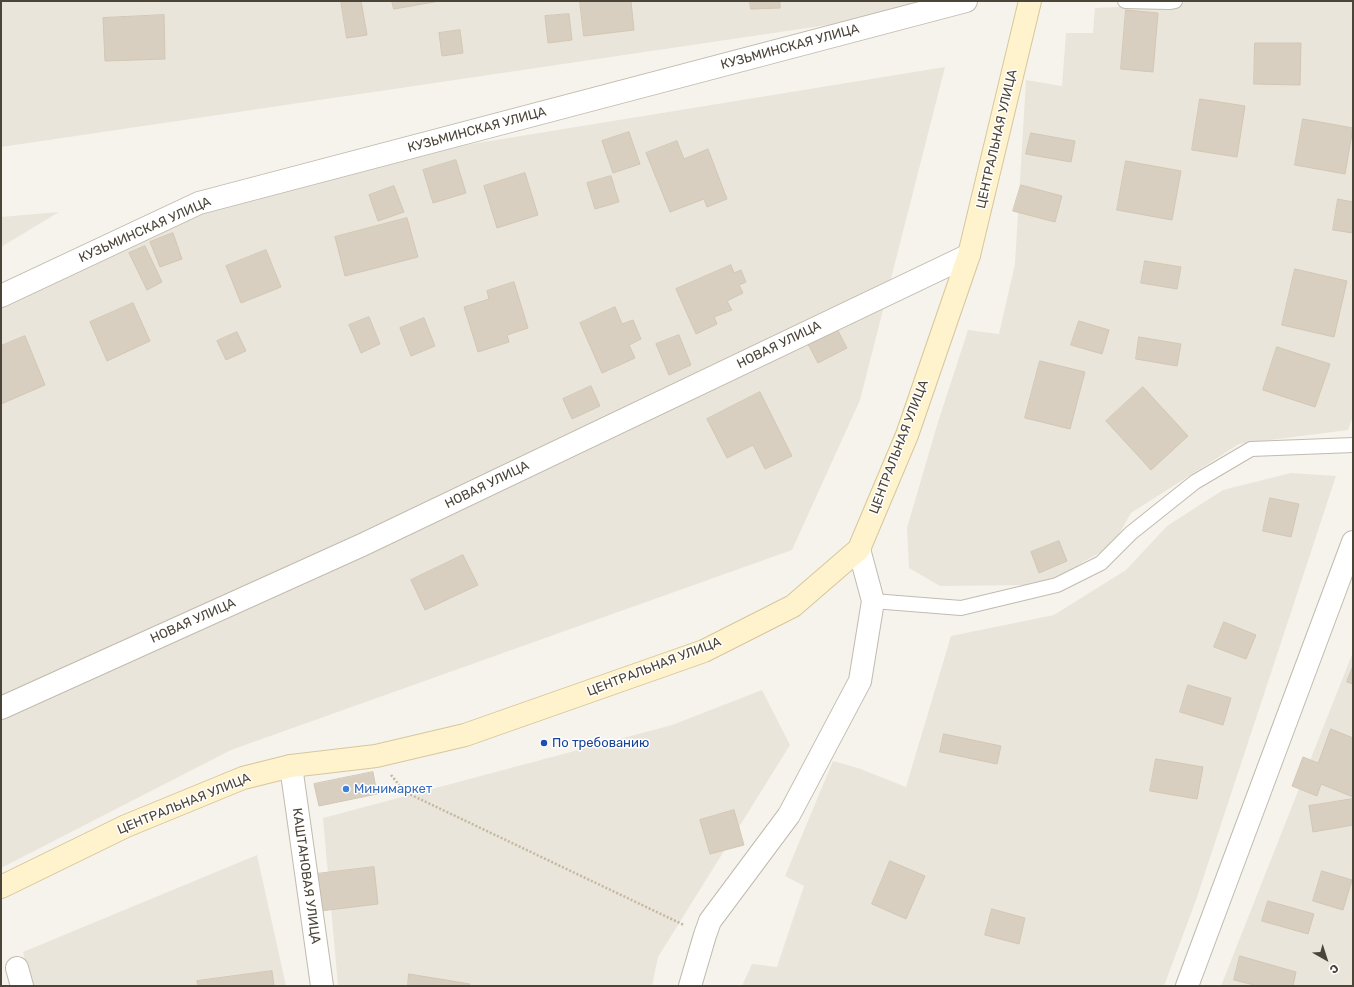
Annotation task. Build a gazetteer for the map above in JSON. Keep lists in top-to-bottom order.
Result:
{
  "streets": {
    "street": [
      "КУЗЬМИНСКАЯ УЛИЦА",
      "ЦЕНТРАЛЬНАЯ УЛИЦА",
      "НОВАЯ УЛИЦА",
      "КАШТАНОВАЯ УЛИЦА"
    ]
  },
  "crossings": [
    ["ЦЕНТРАЛЬНАЯ УЛИЦА", "НОВАЯ УЛИЦА"],
    ["ЦЕНТРАЛЬНАЯ УЛИЦА", "КАШТАНОВАЯ УЛИЦА"]
  ],
  "places": ["По требованию", "Минимаркет"],
  "north": "bottom right"
}
